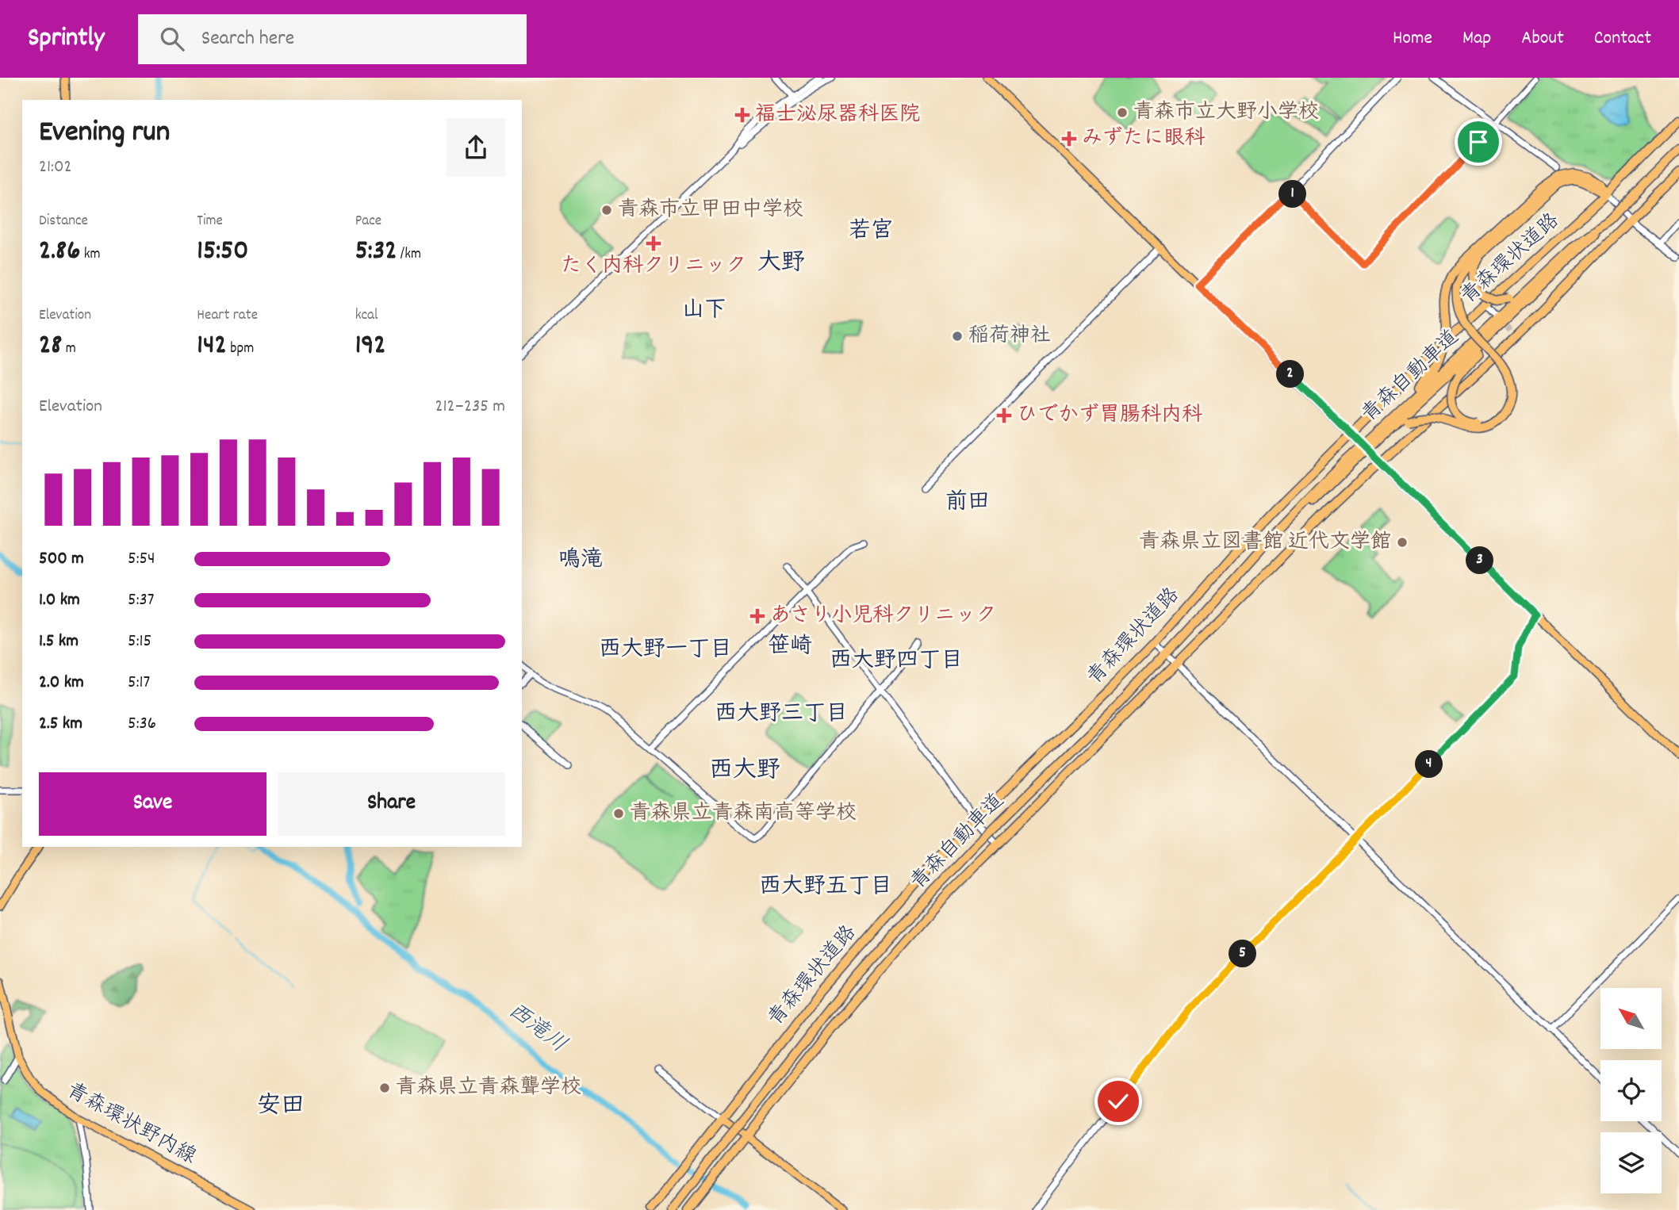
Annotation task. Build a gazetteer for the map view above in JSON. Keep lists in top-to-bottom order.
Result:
{
  "streets": {
    "highway": ["青森環状道路", "青森自動車道"],
    "main road": ["青森環状野内線"]
  },
  "districts": [
    "若宮",
    "大野",
    "山下",
    "前田",
    "鳴滝",
    "笹崎",
    "西大野一丁目",
    "西大野四丁目",
    "西大野三丁目",
    "西大野",
    "西大野五丁目",
    "安田"
  ],
  "water": ["西滝川"],
  "places": {
    "other": [
      "青森市立大野小学校",
      "青森市立甲田中学校",
      "稲荷神社",
      "青森県立図書館 近代文学館",
      "青森県立青森南高等学校",
      "青森県立青森聾学校"
    ],
    "health": [
      "福士泌尿器科医院",
      "みずたに眼科",
      "たく内科クリニック",
      "ひでかず胃腸科内科",
      "あさり小児科クリニック"
    ]
  },
  "north": "top left",
  "page": {
    "header": "Sprintly",
    "search": "Search here",
    "nav": [
      "Home",
      "Map",
      "About",
      "Contact"
    ],
    "heading": ["Evening run", "21:02"],
    "pins": [
      "1",
      "2",
      "3",
      "4",
      "5"
    ],
    "stats": [
      ["Distance", "2.86 km"],
      ["Time", "15:50"],
      ["Pace", "5:32 /km"],
      ["Elevation", "28 m"],
      ["Heart rate", "142 bpm"],
      ["kcal", "192"]
    ],
    "chart": ["Elevation", "212–235 m"],
    "list": [
      {
        "name": "500 m",
        "note": "5:54"
      },
      {
        "name": "1.0 km",
        "note": "5:37"
      },
      {
        "name": "1.5 km",
        "note": "5:15"
      },
      {
        "name": "2.0 km",
        "note": "5:17"
      },
      {
        "name": "2.5 km",
        "note": "5:36"
      }
    ],
    "buttons": ["Save", "Share"]
  }
}
